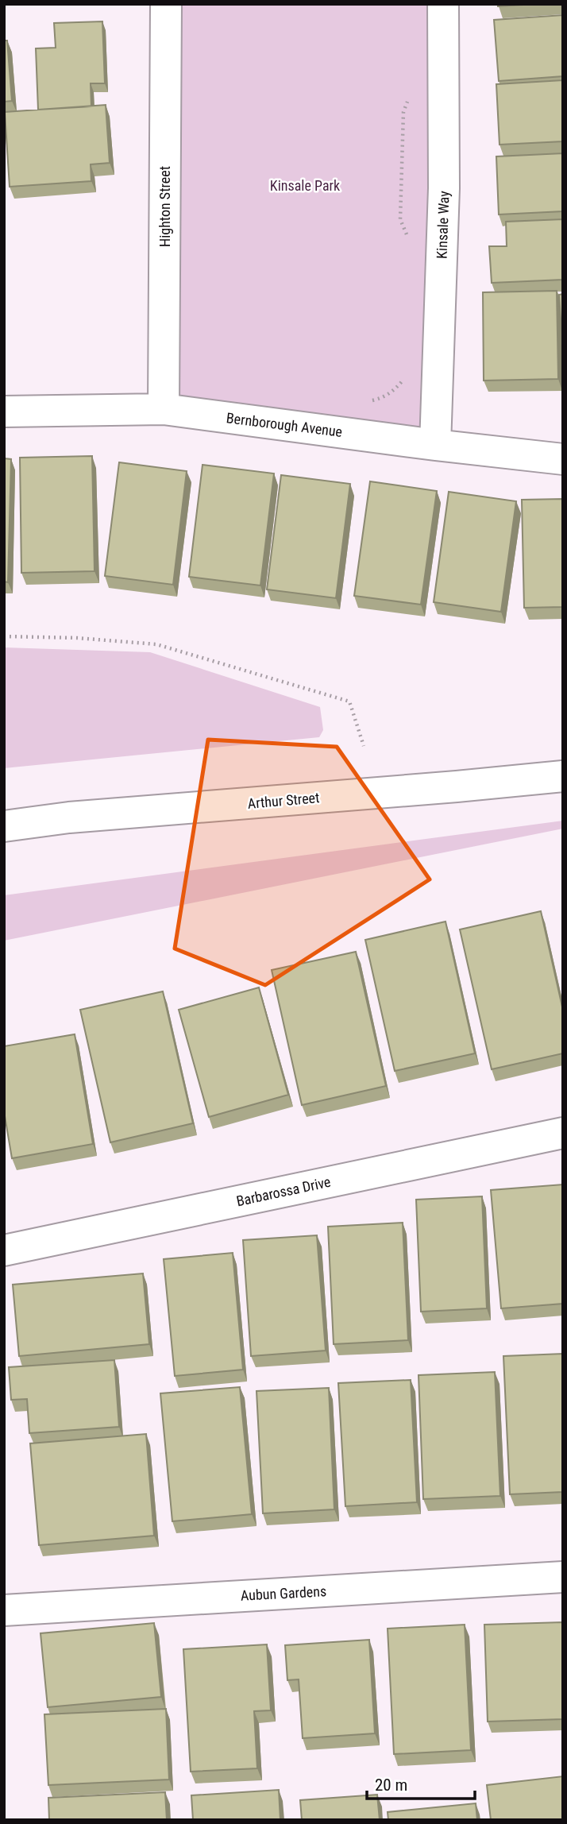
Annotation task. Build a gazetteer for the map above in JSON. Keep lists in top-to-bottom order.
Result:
{
  "streets": {
    "street": [
      "Highton Street",
      "Kinsale Way",
      "Bernborough Avenue",
      "Arthur Street",
      "Barbarossa Drive",
      "Aubun Gardens"
    ]
  },
  "crossings": [
    ["Highton Street", "Bernborough Avenue"],
    ["Kinsale Way", "Bernborough Avenue"]
  ],
  "parks": ["Kinsale Park"],
  "scale_bar": "20 m"
}
